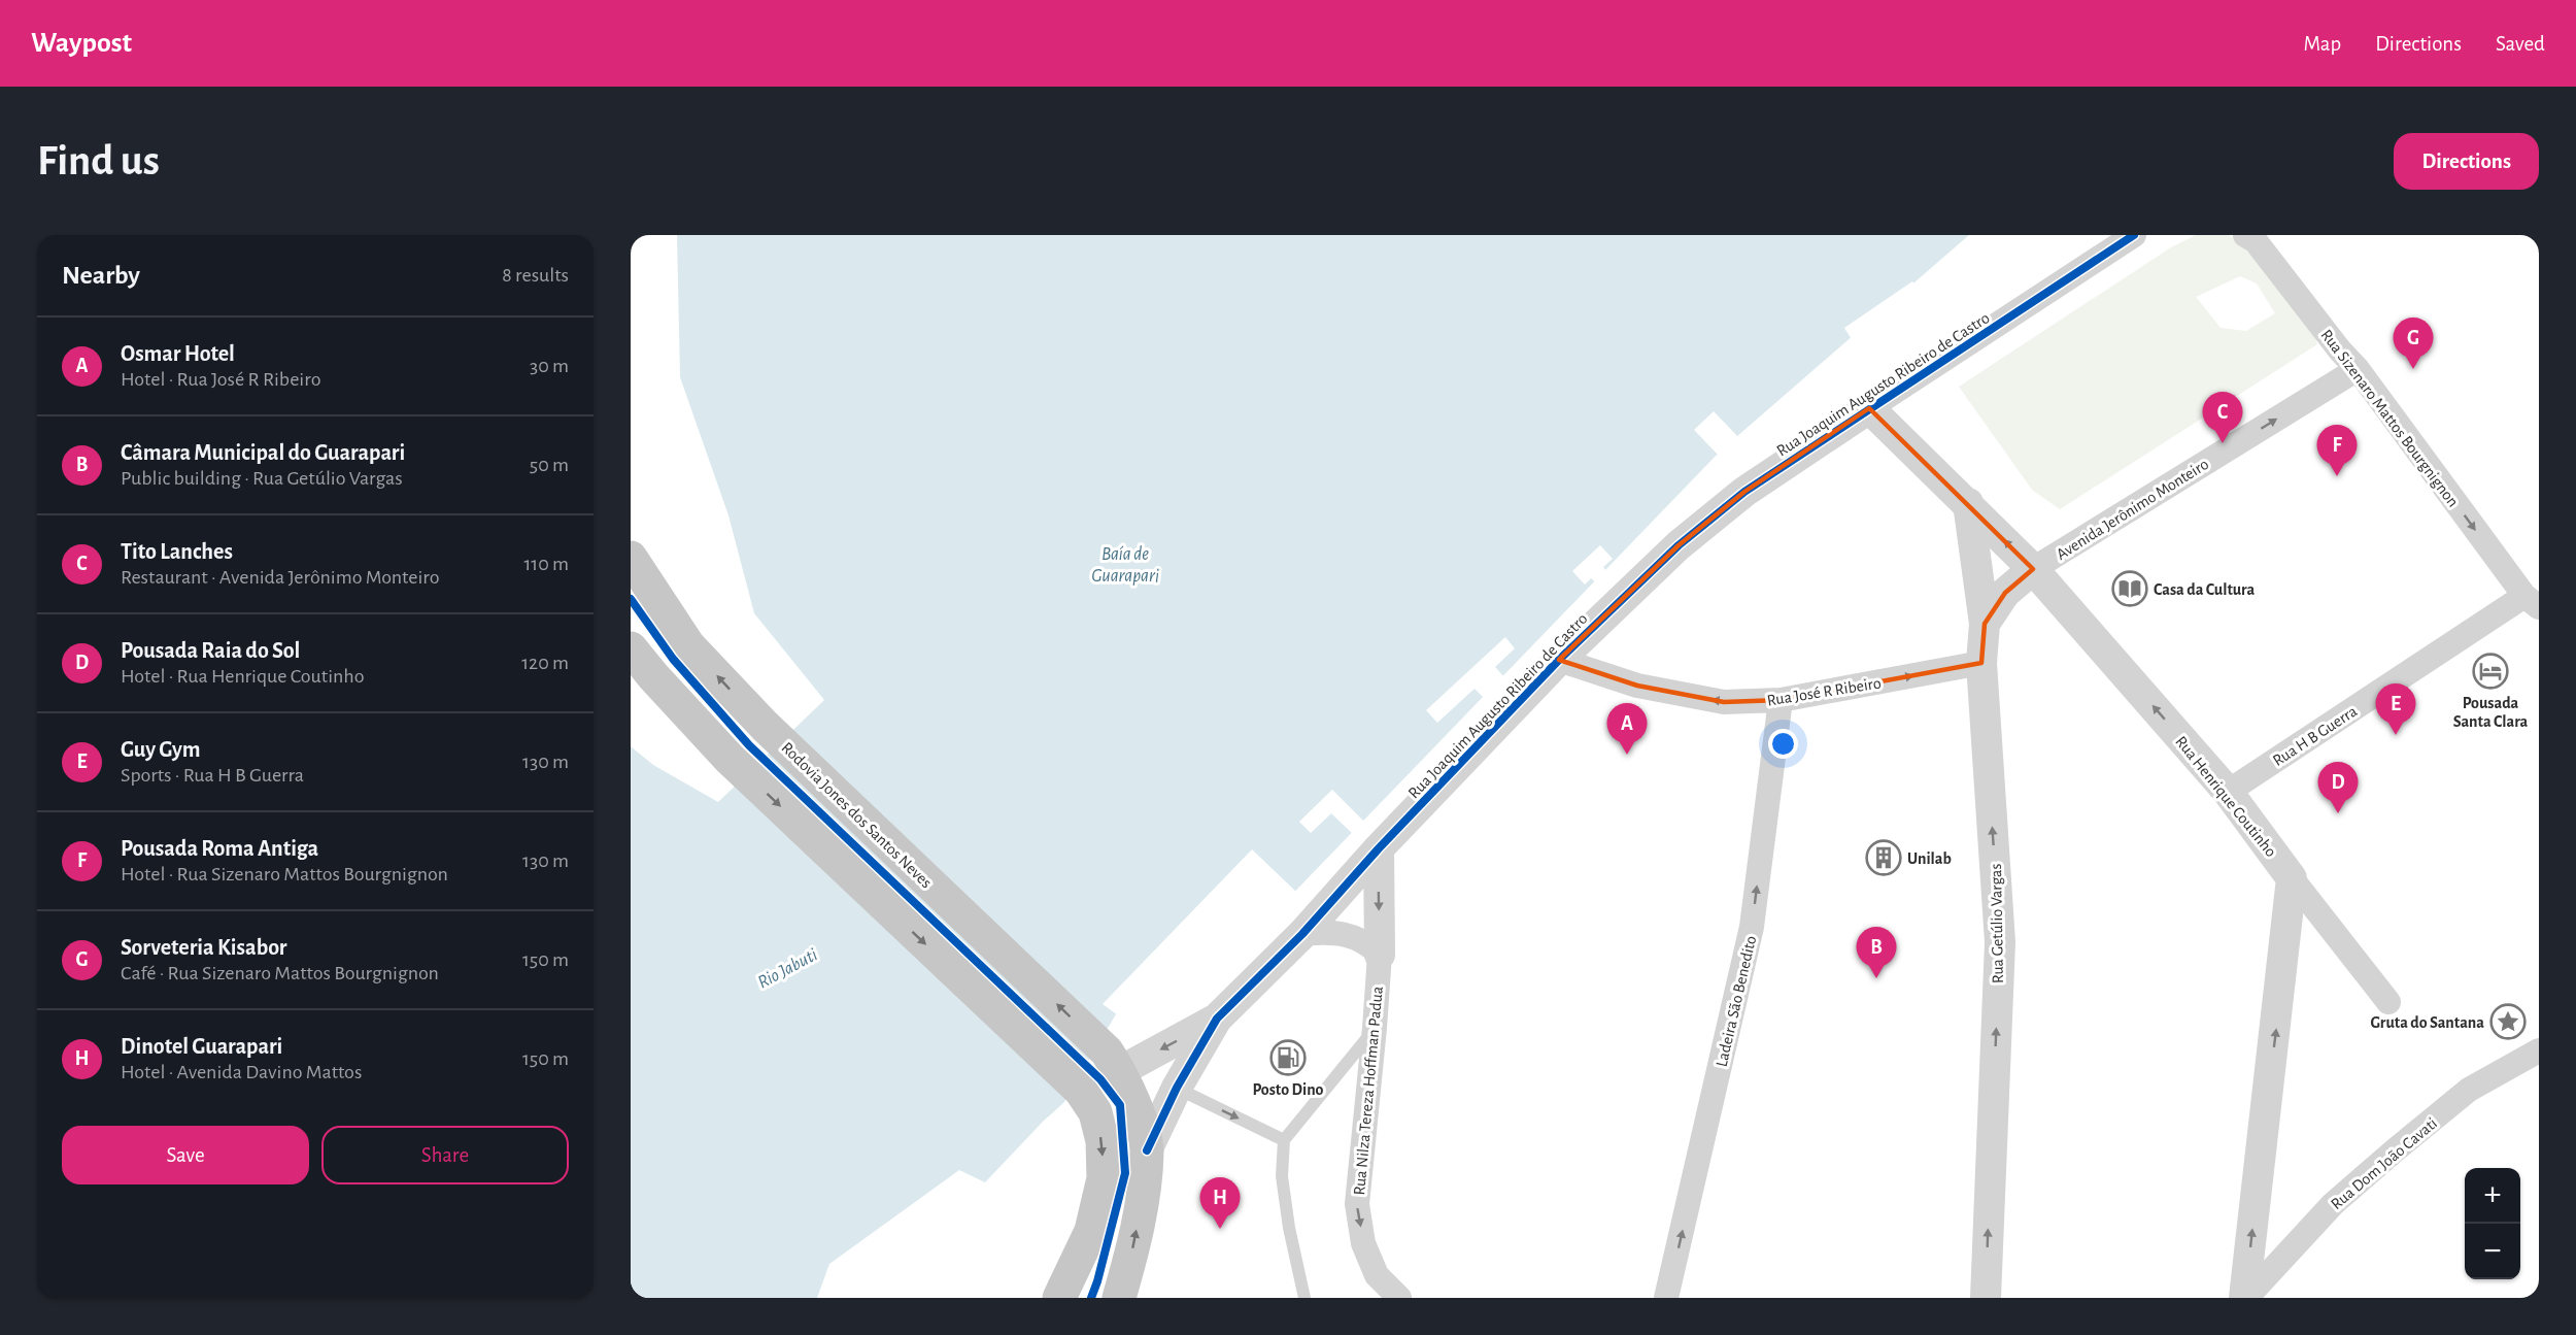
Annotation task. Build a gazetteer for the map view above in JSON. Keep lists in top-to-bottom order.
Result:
{
  "streets": {
    "main road": ["Rodovia Jones dos Santos Neves"],
    "street": [
      "Rua Joaquim Augusto Ribeiro de Castro",
      "Rua Sizenaro Mattos Bourgnignon",
      "Avenida Jerônimo Monteiro",
      "Rua José R Ribeiro",
      "Rua H B Guerra",
      "Rua Henrique Coutinho",
      "Rua Getúlio Vargas",
      "Ladeira São Benedito",
      "Rua Nilza Tereza Hoffman Padua",
      "Rua Dom João Cavati"
    ]
  },
  "crossings": [
    ["Rua Joaquim Augusto Ribeiro de Castro", "Rua José R Ribeiro"],
    ["Rua Joaquim Augusto Ribeiro de Castro", "Rua Henrique Coutinho"],
    ["Rua Joaquim Augusto Ribeiro de Castro", "Rodovia Jones dos Santos Neves"],
    ["Rua Sizenaro Mattos Bourgnignon", "Avenida Jerônimo Monteiro"],
    ["Rua Sizenaro Mattos Bourgnignon", "Rua H B Guerra"],
    ["Avenida Jerônimo Monteiro", "Rua Henrique Coutinho"],
    ["Avenida Jerônimo Monteiro", "Rua Getúlio Vargas"],
    ["Rua José R Ribeiro", "Rua Getúlio Vargas"],
    ["Rua José R Ribeiro", "Ladeira São Benedito"],
    ["Rua H B Guerra", "Rua Henrique Coutinho"],
    ["Rua Henrique Coutinho", "Rua Getúlio Vargas"]
  ],
  "one_way": [
    "Rua Sizenaro Mattos Bourgnignon",
    "Avenida Jerônimo Monteiro",
    "Rua Henrique Coutinho",
    "Rodovia Jones dos Santos Neves",
    "Ladeira São Benedito",
    "Rua Nilza Tereza Hoffman Padua"
  ],
  "water": ["Baía de Guarapari", "Rio Jabuti"],
  "places": {
    "library": ["Casa da Cultura"],
    "hotel": ["Pousada Santa Clara"],
    "building": ["Unilab"],
    "place": ["Gruta do Santana"],
    "fuel station": ["Posto Dino"]
  },
  "page": {
    "header": "Waypost",
    "nav": ["Map", "Directions", "Saved"],
    "buttons": [
      "Directions",
      ["Save", "Share"]
    ],
    "title": "Find us",
    "heading": ["Nearby", "8 results"],
    "list": [
      {
        "mark": "A",
        "name": "Osmar Hotel",
        "note": "Hotel · Rua José R Ribeiro",
        "value": "30 m"
      },
      {
        "mark": "B",
        "name": "Câmara Municipal do Guarapari",
        "note": "Public building · Rua Getúlio Vargas",
        "value": "50 m"
      },
      {
        "mark": "C",
        "name": "Tito Lanches",
        "note": "Restaurant · Avenida Jerônimo Monteiro",
        "value": "110 m"
      },
      {
        "mark": "D",
        "name": "Pousada Raia do Sol",
        "note": "Hotel · Rua Henrique Coutinho",
        "value": "120 m"
      },
      {
        "mark": "E",
        "name": "Guy Gym",
        "note": "Sports · Rua H B Guerra",
        "value": "130 m"
      },
      {
        "mark": "F",
        "name": "Pousada Roma Antiga",
        "note": "Hotel · Rua Sizenaro Mattos Bourgnignon",
        "value": "130 m"
      },
      {
        "mark": "G",
        "name": "Sorveteria Kisabor",
        "note": "Café · Rua Sizenaro Mattos Bourgnignon",
        "value": "150 m"
      },
      {
        "mark": "H",
        "name": "Dinotel Guarapari",
        "note": "Hotel · Avenida Davino Mattos",
        "value": "150 m"
      }
    ],
    "pins": [
      "G",
      "C",
      "F",
      "E",
      "A",
      "D",
      "B",
      "H"
    ],
    "map_buttons": ["+", "−"]
  }
}
